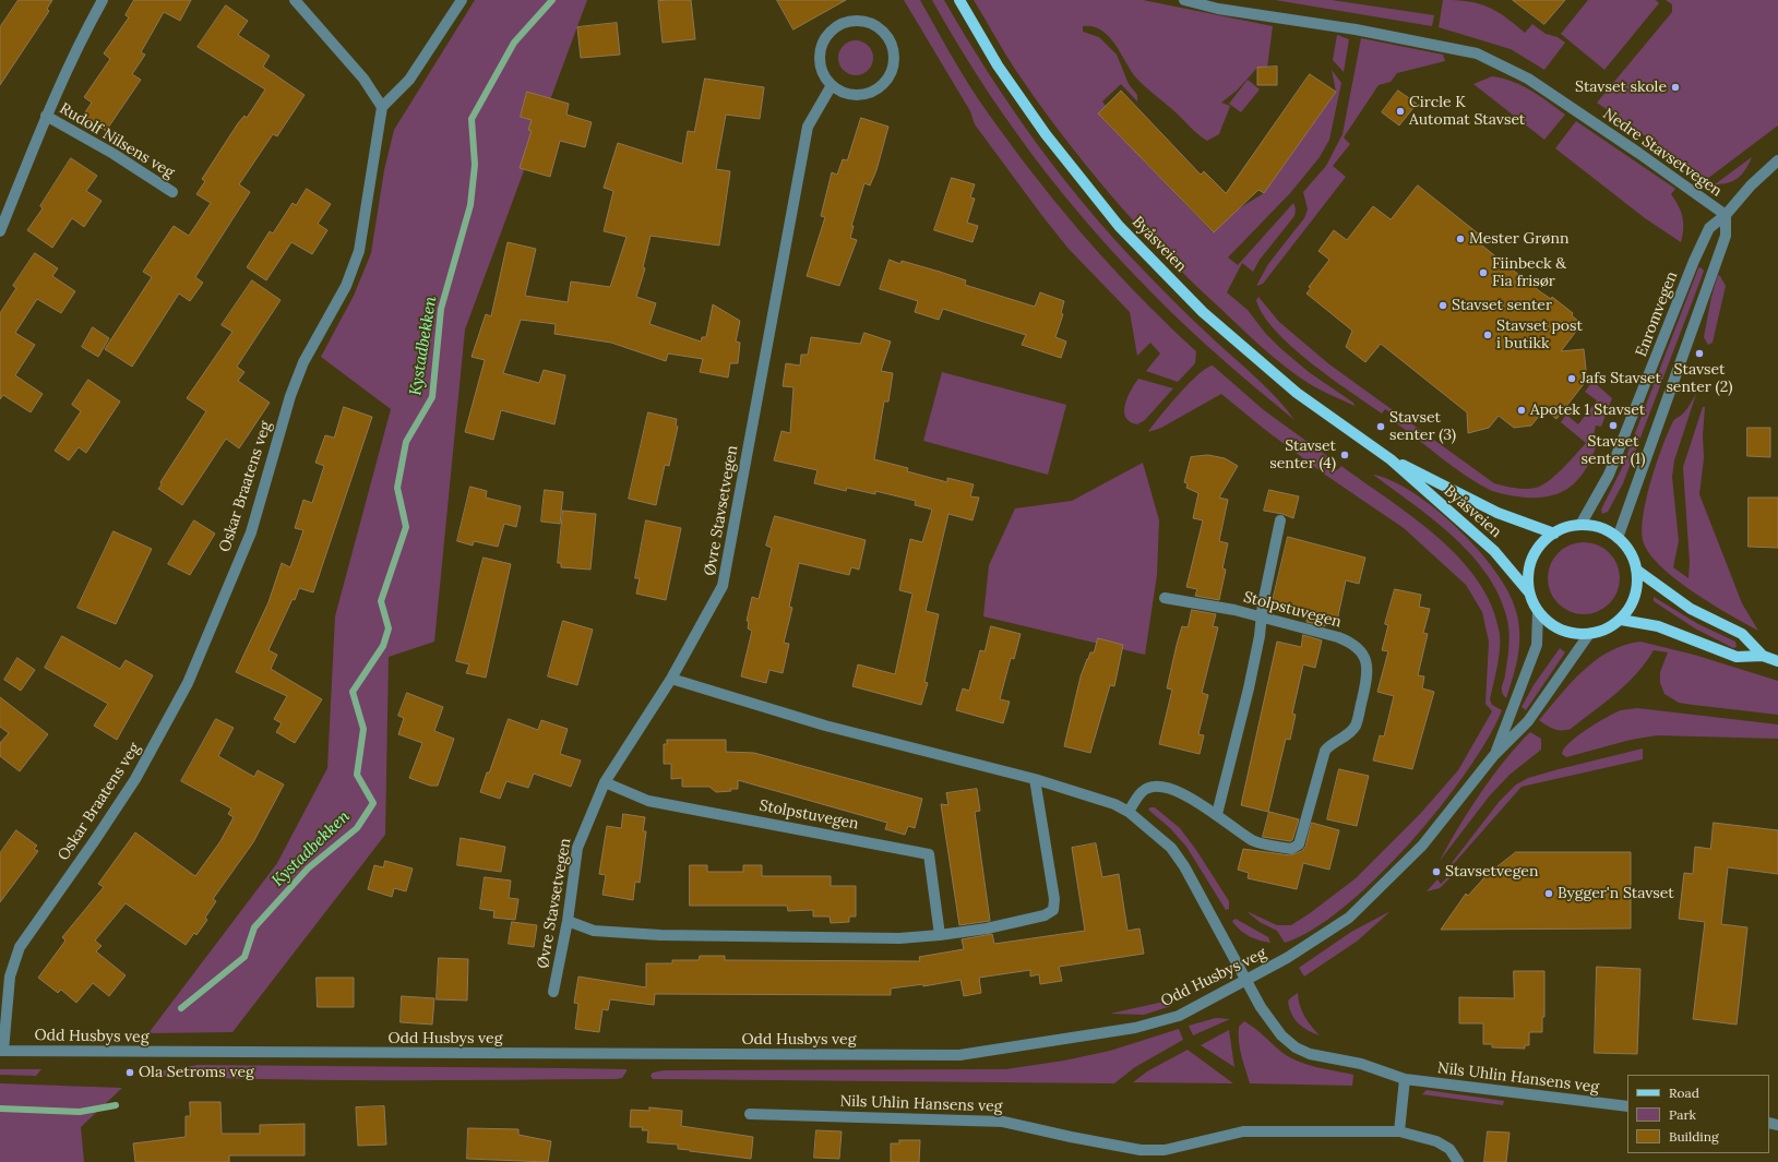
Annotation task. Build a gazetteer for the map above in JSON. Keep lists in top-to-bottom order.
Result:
{
  "streets": {
    "main road": ["Byåsveien"],
    "street": [
      "Rudolf Nilsens veg",
      "Nedre Stavsetvegen",
      "Enromvegen",
      "Oskar Braatens veg",
      "Øvre Stavsetvegen",
      "Stolpstuvegen",
      "Odd Husbys veg",
      "Nils Uhlin Hansens veg"
    ]
  },
  "crossings": [
    ["Nedre Stavsetvegen", "Enromvegen"],
    ["Byåsveien", "Enromvegen"],
    ["Byåsveien", "Odd Husbys veg"],
    ["Enromvegen", "Odd Husbys veg"],
    ["Oskar Braatens veg", "Odd Husbys veg"],
    ["Øvre Stavsetvegen", "Stolpstuvegen"],
    ["Odd Husbys veg", "Nils Uhlin Hansens veg"]
  ],
  "water": ["Kystadbekken"],
  "places": [
    "Stavset skole",
    "Circle K Automat Stavset",
    "Mester Grønn",
    "Fiinbeck & Fia frisør",
    "Stavset senter",
    "Stavset post i butikk",
    "Stavset senter (2)",
    "Jafs Stavset",
    "Apotek 1 Stavset",
    "Stavset senter (1)",
    "Stavset senter (3)",
    "Stavset senter (4)",
    "Stavsetvegen",
    "Bygger'n Stavset",
    "Ola Setroms veg"
  ],
  "legend": ["Road", "Park", "Building"]
}
